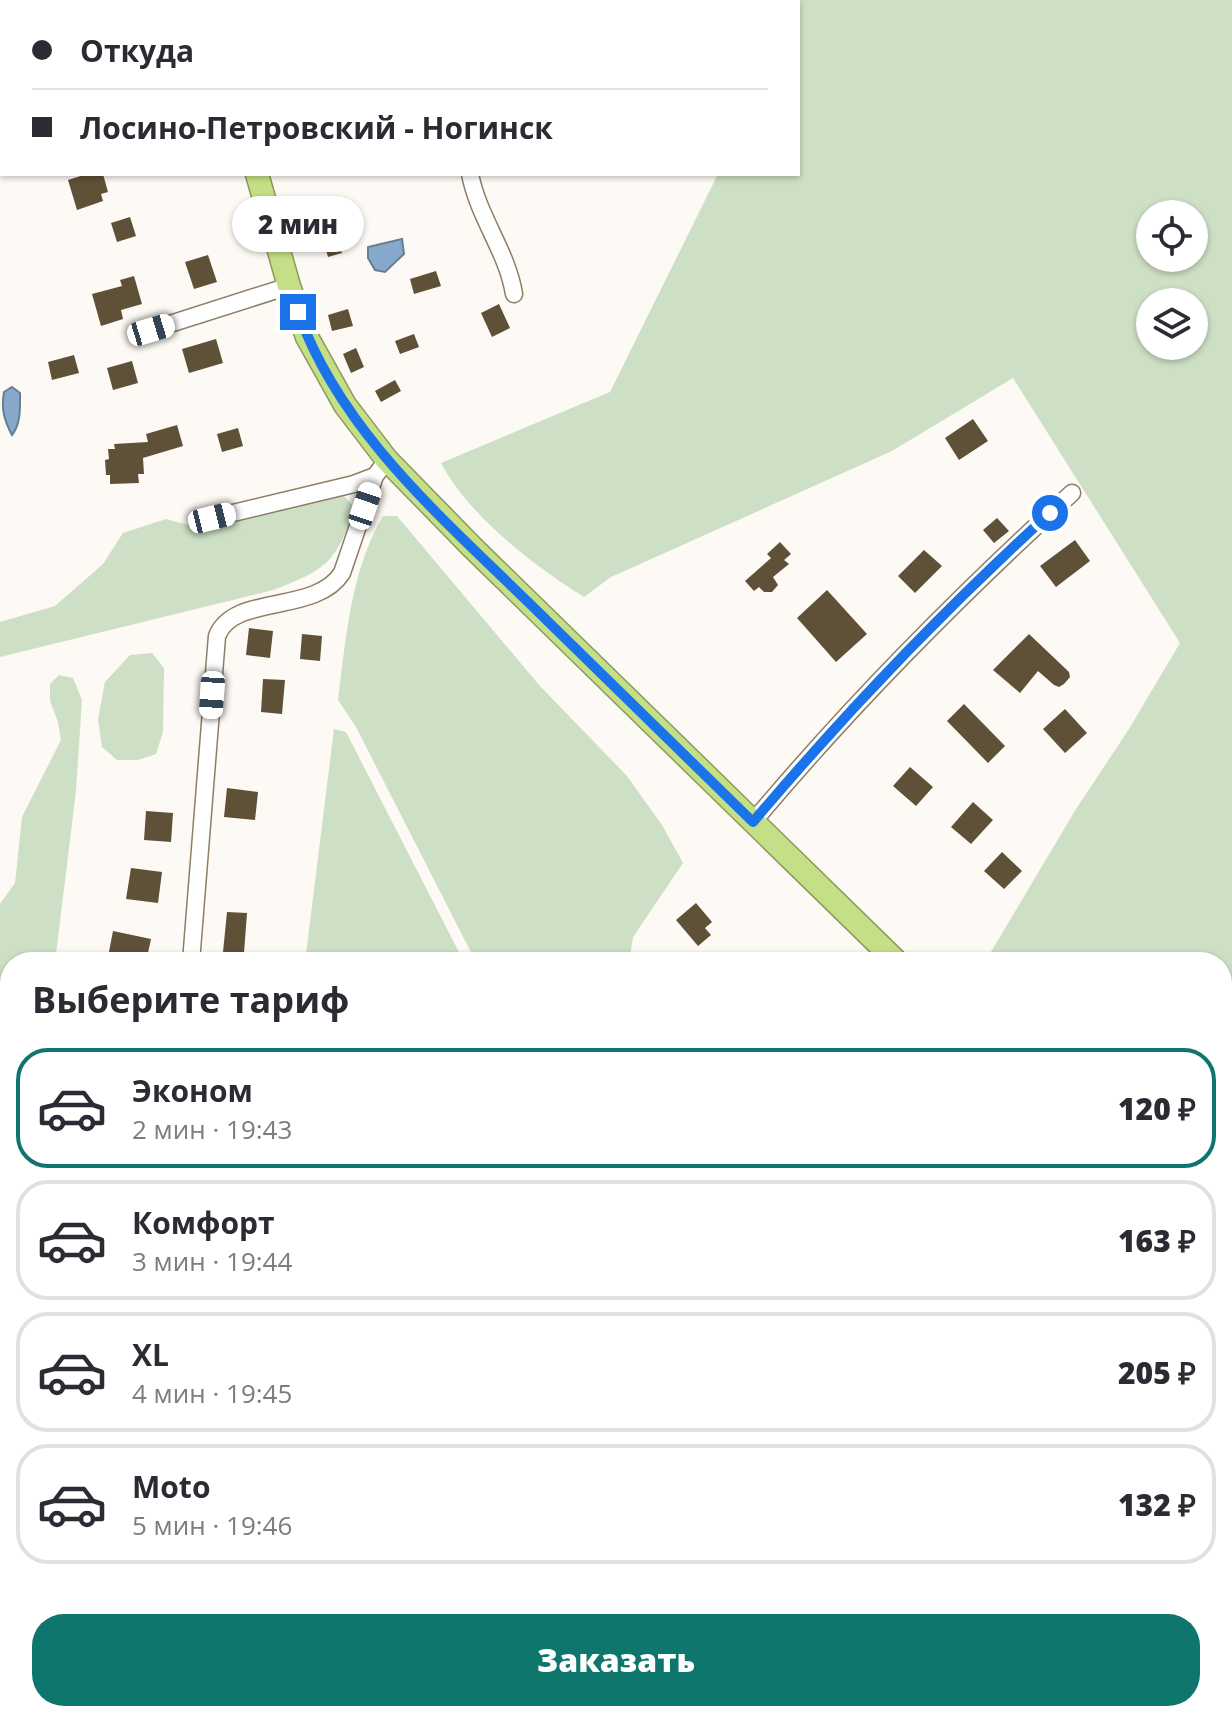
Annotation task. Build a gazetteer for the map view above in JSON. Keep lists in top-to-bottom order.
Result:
{
  "page": {
    "banner": ["Откуда", "Лосино-Петровский - Ногинск"],
    "bubble": "2 мин",
    "heading": "Выберите тариф",
    "list": [
      {
        "name": "Эконом",
        "note": "2 мин · 19:43",
        "value": "120 ₽"
      },
      {
        "name": "Комфорт",
        "note": "3 мин · 19:44",
        "value": "163 ₽"
      },
      {
        "name": "XL",
        "note": "4 мин · 19:45",
        "value": "205 ₽"
      },
      {
        "name": "Moto",
        "note": "5 мин · 19:46",
        "value": "132 ₽"
      }
    ],
    "buttons": "Заказать"
  }
}
